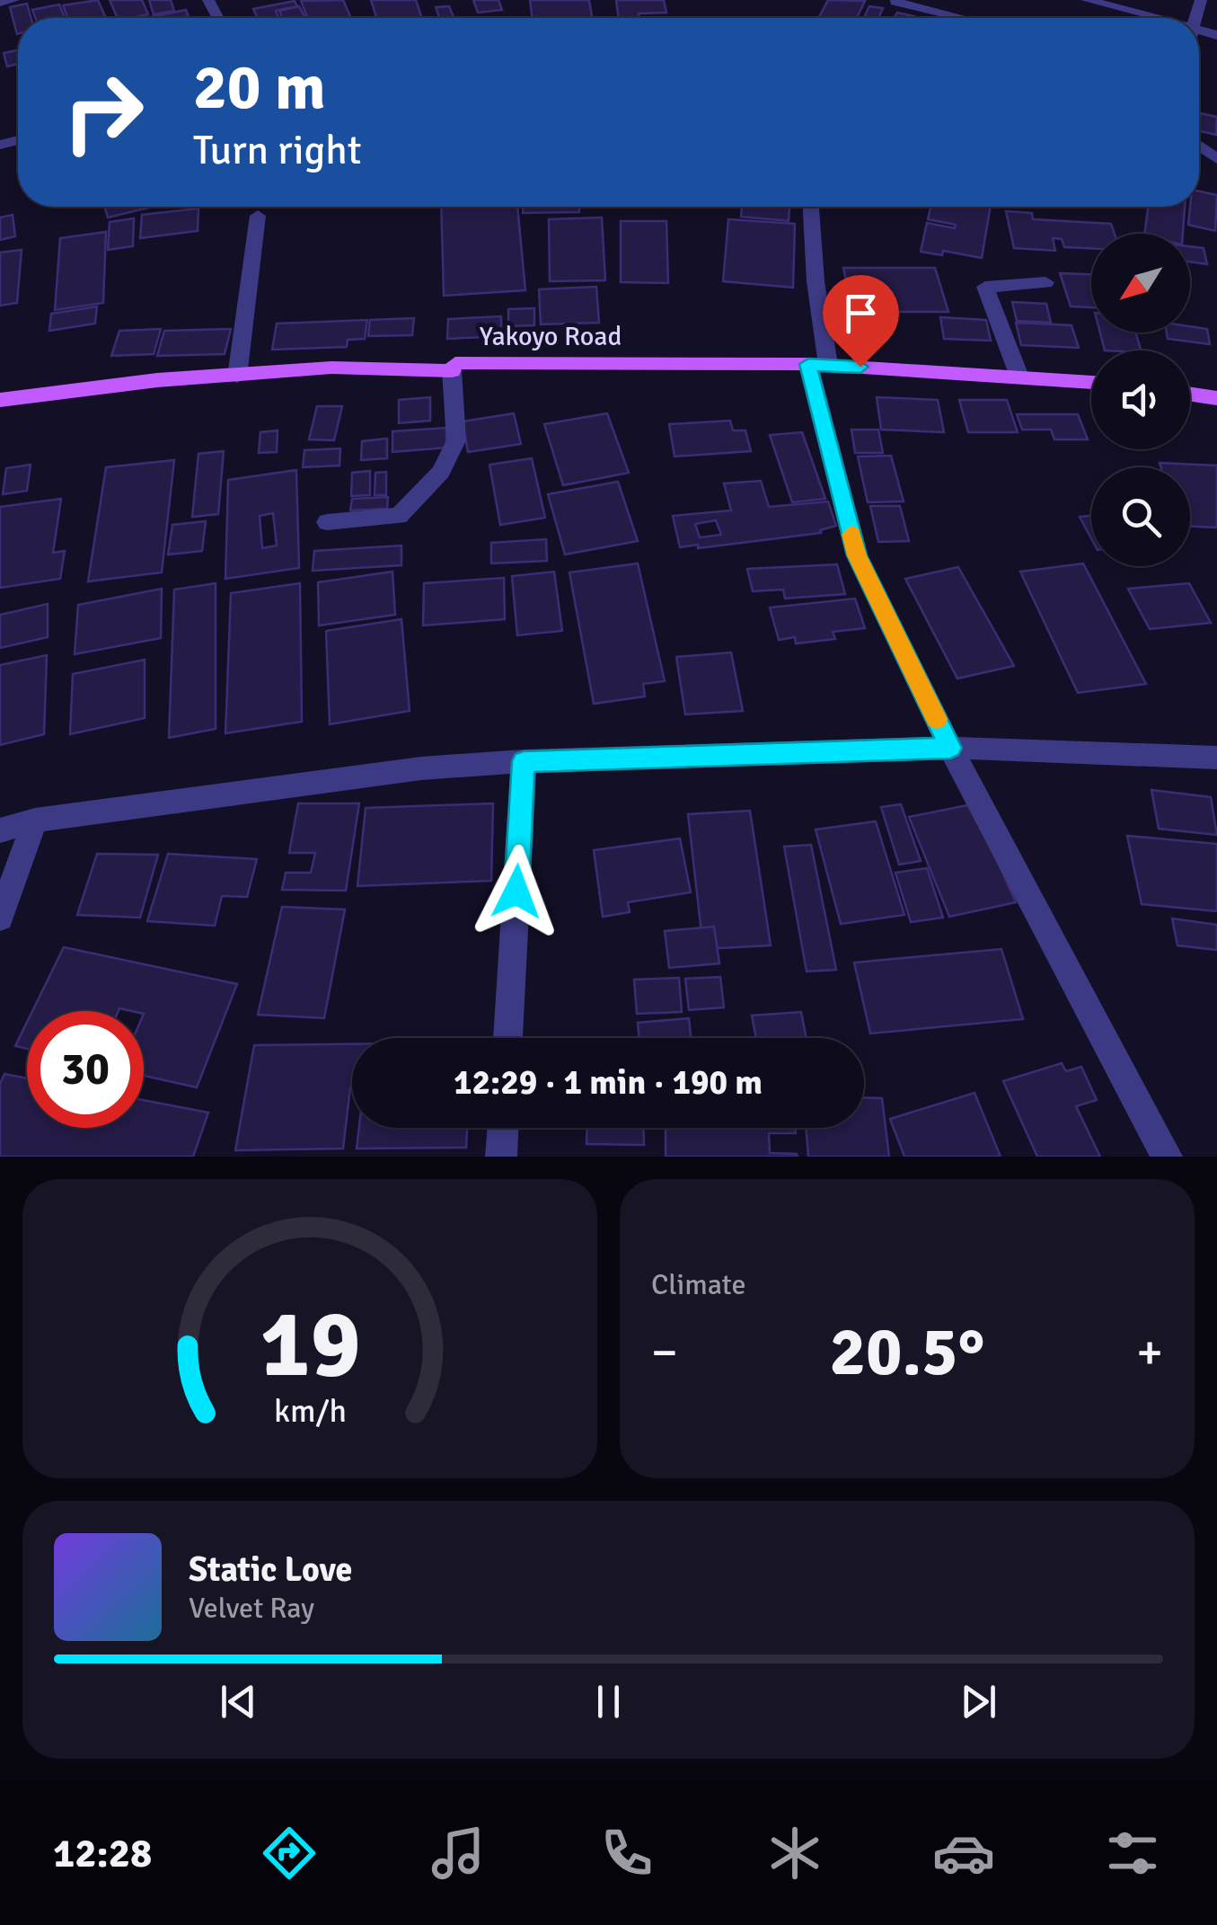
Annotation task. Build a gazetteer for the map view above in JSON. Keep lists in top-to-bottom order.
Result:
{
  "streets": {
    "main road": ["Yakoyo Road"]
  },
  "north": "bottom left",
  "page": {
    "turn": ["20 m", "Turn right"],
    "limit": "30",
    "trip": "12:29 · 1 min · 190 m",
    "tile": "Climate",
    "heat": ["−", "20.5°", "+"],
    "song": ["Static Love", "Velvet Ray"],
    "tabs": "12:28",
    "gauge": ["19", "km/h"]
  }
}
